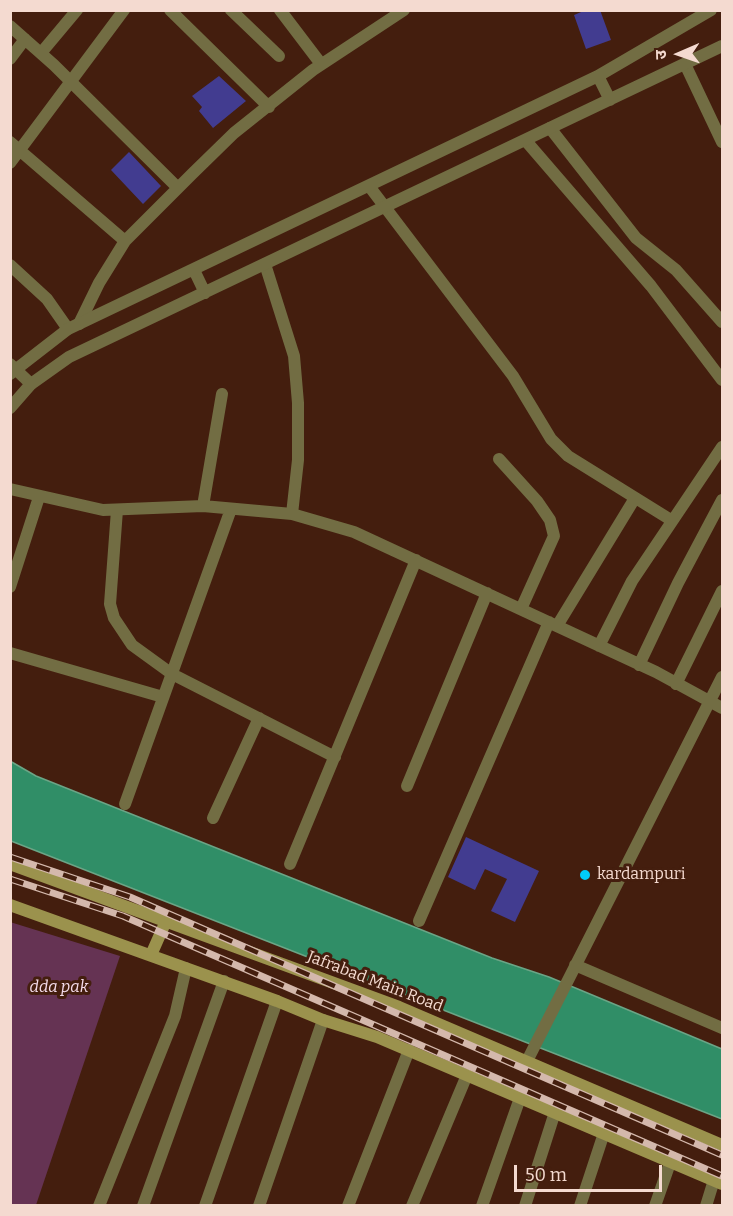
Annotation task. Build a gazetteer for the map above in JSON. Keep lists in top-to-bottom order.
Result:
{
  "streets": {
    "main road": ["Jafrabad Main Road"]
  },
  "parks": ["dda pak"],
  "places": ["kardampuri"],
  "scale_bar": "50 m",
  "north": "left"
}
